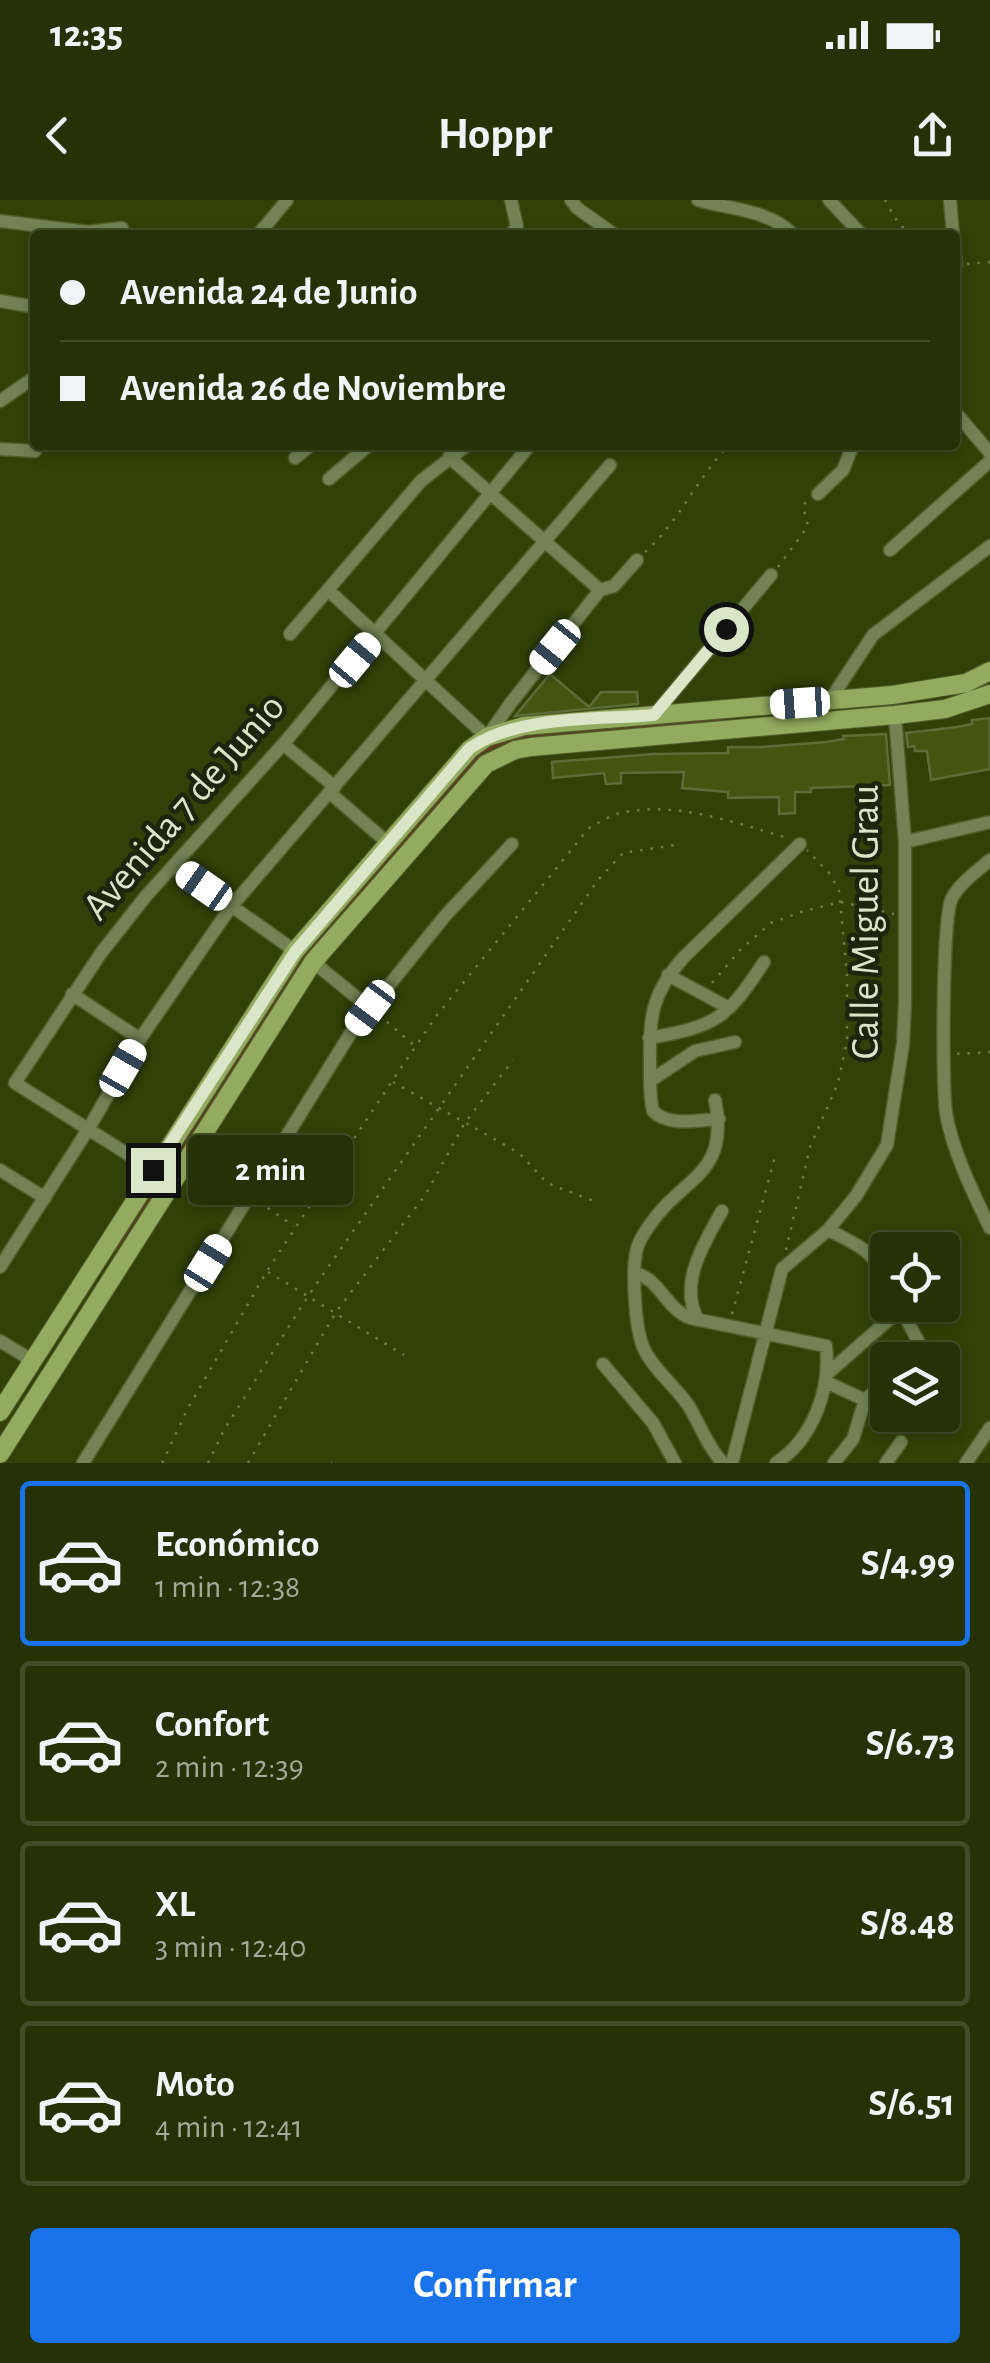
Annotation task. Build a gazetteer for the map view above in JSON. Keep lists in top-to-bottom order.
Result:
{
  "streets": {
    "street": ["Avenida 7 de Junio", "Calle Miguel Grau"]
  },
  "page": {
    "status": "12:35",
    "header": "Hoppr",
    "banner": ["Avenida 24 de Junio", "Avenida 26 de Noviembre"],
    "bubble": "2 min",
    "list": [
      {
        "name": "Económico",
        "note": "1 min · 12:38",
        "value": "S/4.99"
      },
      {
        "name": "Confort",
        "note": "2 min · 12:39",
        "value": "S/6.73"
      },
      {
        "name": "XL",
        "note": "3 min · 12:40",
        "value": "S/8.48"
      },
      {
        "name": "Moto",
        "note": "4 min · 12:41",
        "value": "S/6.51"
      }
    ],
    "buttons": "Confirmar"
  }
}
